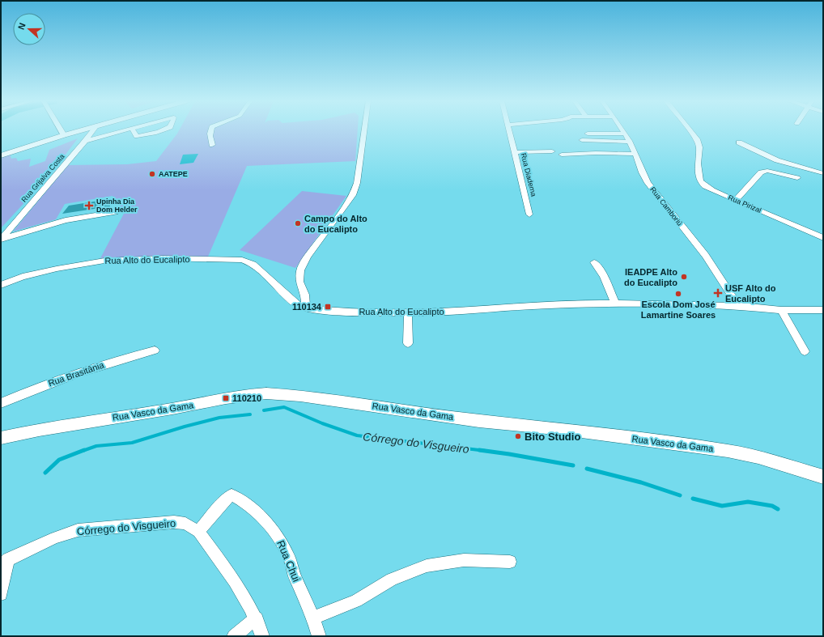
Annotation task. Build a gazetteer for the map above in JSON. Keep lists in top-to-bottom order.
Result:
{
  "streets": {
    "main road": ["Rua Vasco da Gama"],
    "street": [
      "Rua Diadema",
      "Rua Grijalva Costa",
      "Rua Pirizal",
      "Rua Camboriú",
      "Rua Alto do Eucalipto",
      "Rua Brasitânia",
      "Córrego do Visgueiro",
      "Rua Chui"
    ]
  },
  "crossings": [
    ["Rua Camboriú", "Rua Alto do Eucalipto"],
    ["Córrego do Visgueiro", "Rua Chui"]
  ],
  "water": ["Córrego do Visgueiro"],
  "places": {
    "other": [
      "AATEPE",
      "Campo do Alto do Eucalipto",
      "IEADPE Alto do Eucalipto",
      "Escola Dom José Lamartine Soares",
      "Bito Studio"
    ],
    "health": ["Upinha Dia Dom Helder", "USF Alto do Eucalipto"],
    "transit": ["110134", "110210"]
  },
  "north": "left"
}
